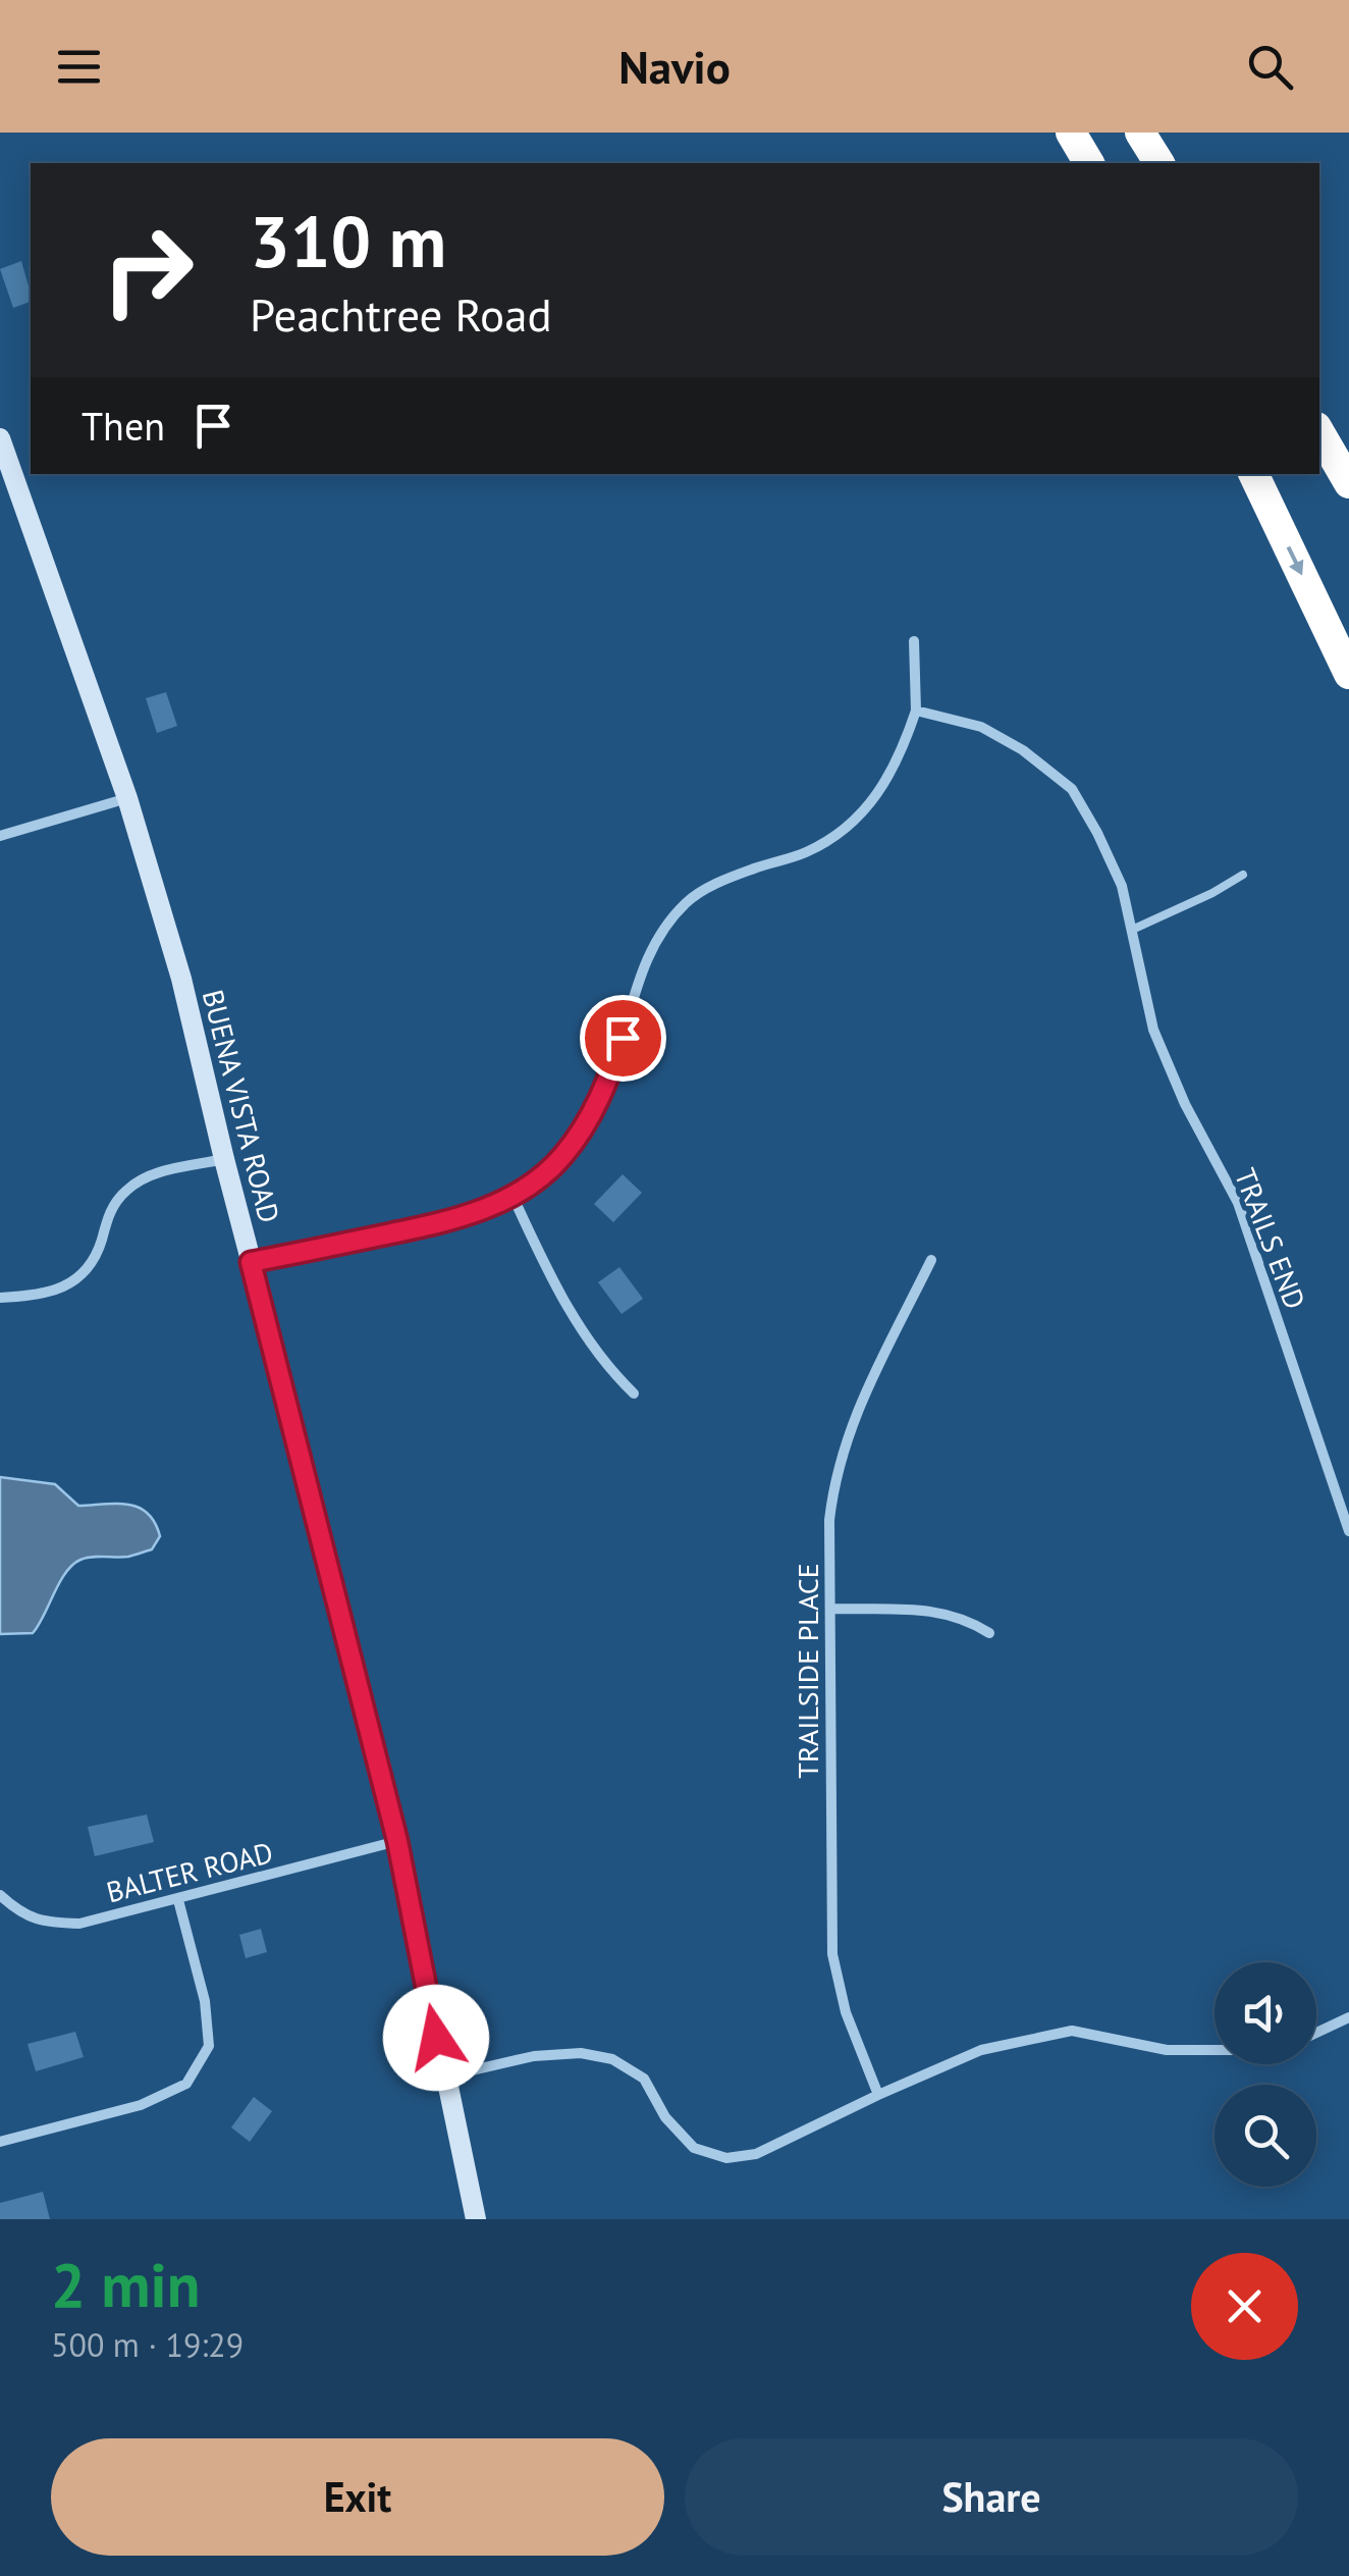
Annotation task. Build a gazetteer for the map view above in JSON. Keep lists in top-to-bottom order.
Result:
{
  "streets": {
    "street": [
      "BUENA VISTA ROAD",
      "TRAILS END",
      "TRAILSIDE PLACE",
      "BALTER ROAD"
    ]
  },
  "crossings": [
    ["BUENA VISTA ROAD", "BALTER ROAD"]
  ],
  "page": {
    "header": "Navio",
    "turn": ["310 m", "Peachtree Road"],
    "then": "Then",
    "heading": ["2 min", "500 m · 19:29"],
    "buttons": ["Exit", "Share"]
  }
}
